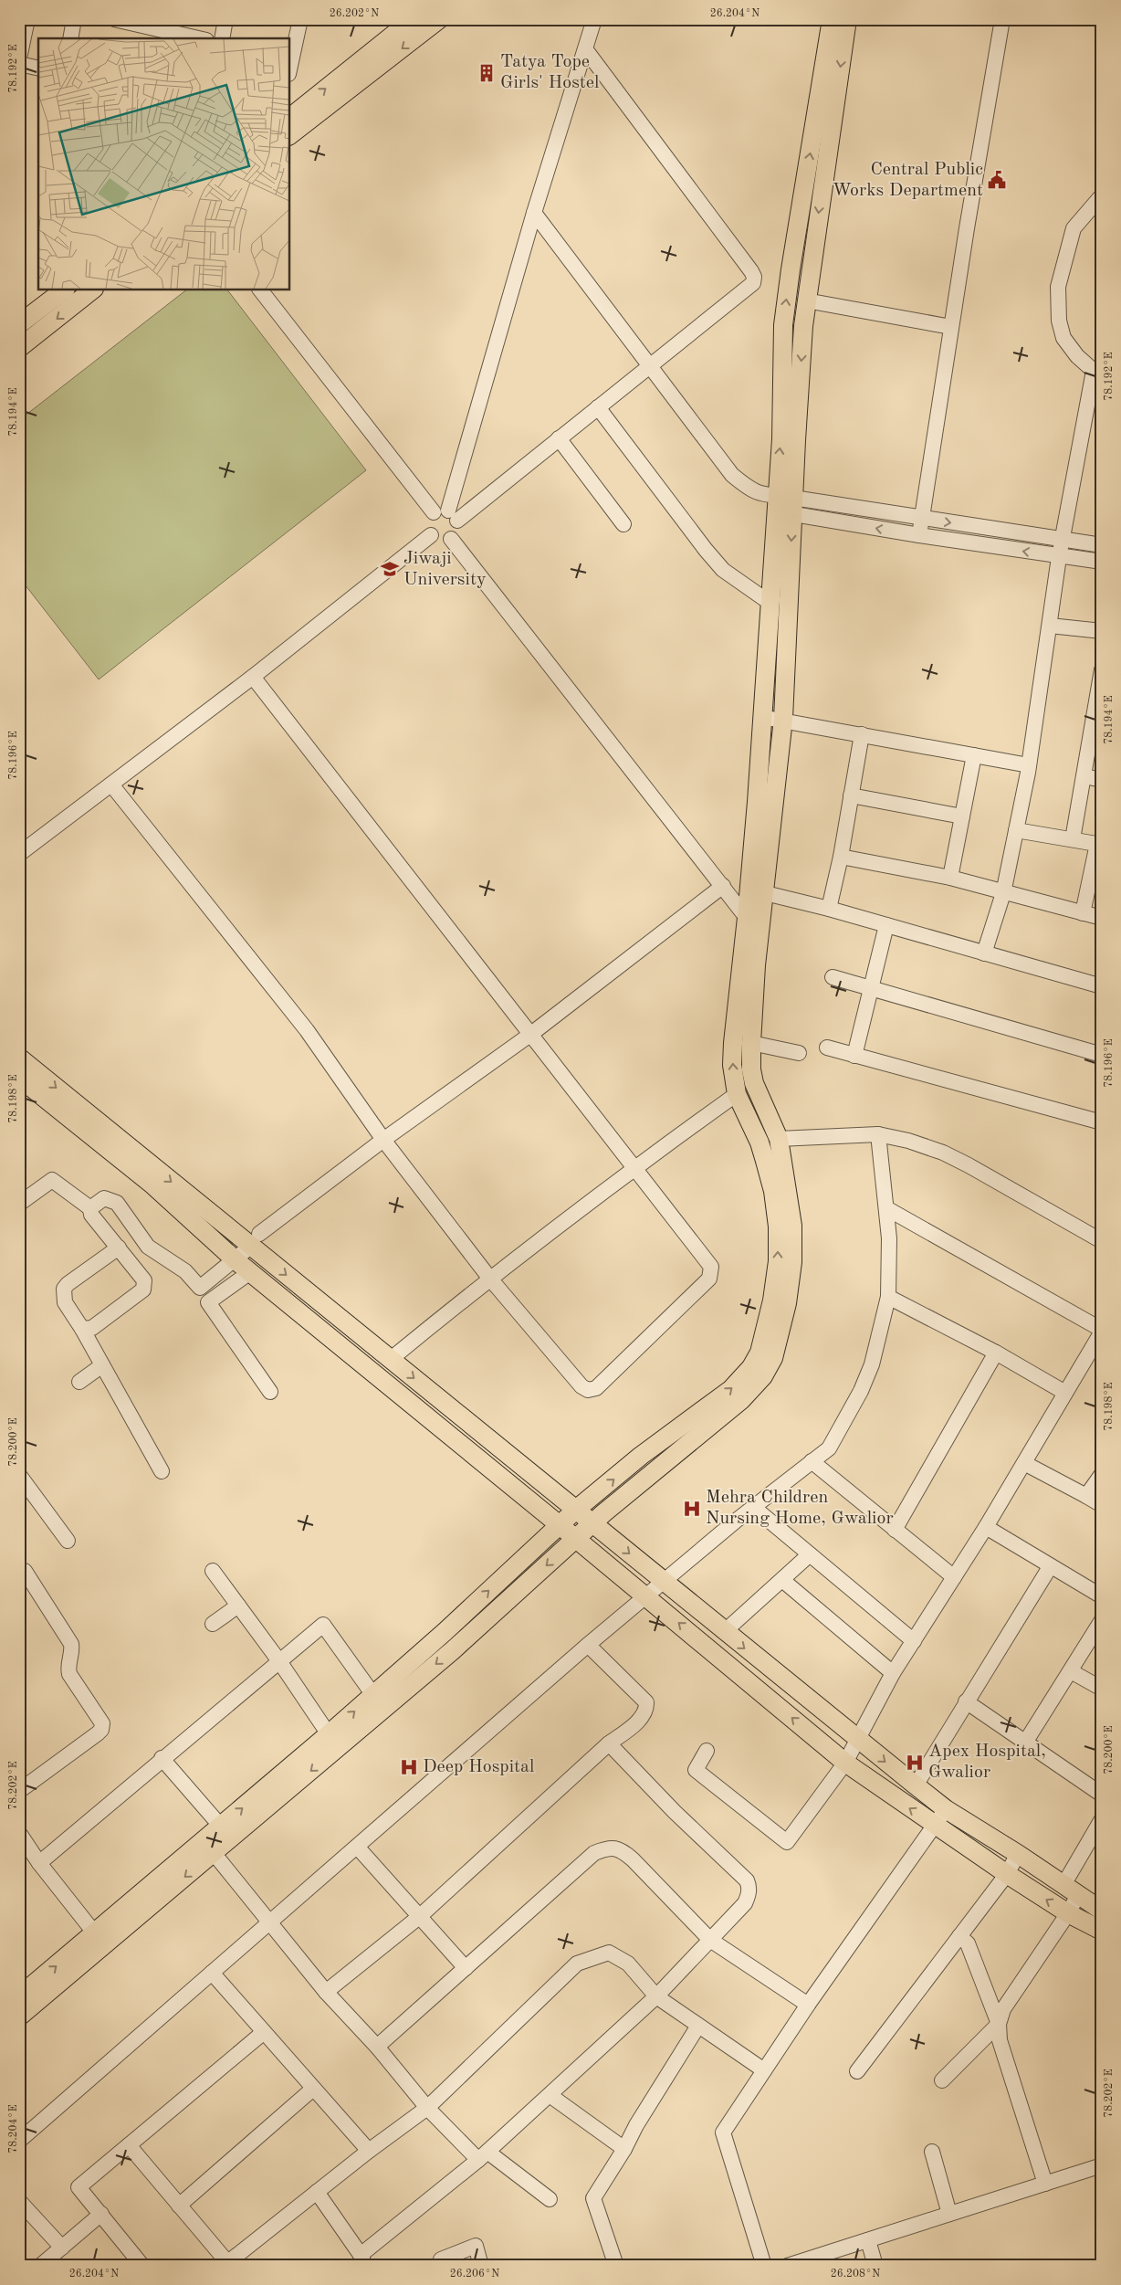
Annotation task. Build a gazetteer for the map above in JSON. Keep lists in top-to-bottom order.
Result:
{
  "places": {
    "building": ["Tatya Tope Girls' Hostel"],
    "public building": ["Central Public Works Department"],
    "school or university": ["Jiwaji University"],
    "hospital": ["Mehra Children Nursing Home, Gwalior", "Apex Hospital, Gwalior", "Deep Hospital"]
  },
  "coordinates": [
    "26.202°N",
    "26.204°N",
    "78.192°E",
    "78.194°E",
    "78.196°E",
    "78.198°E",
    "78.200°E",
    "78.202°E",
    "78.204°E",
    "26.206°N",
    "26.208°N"
  ]
}
